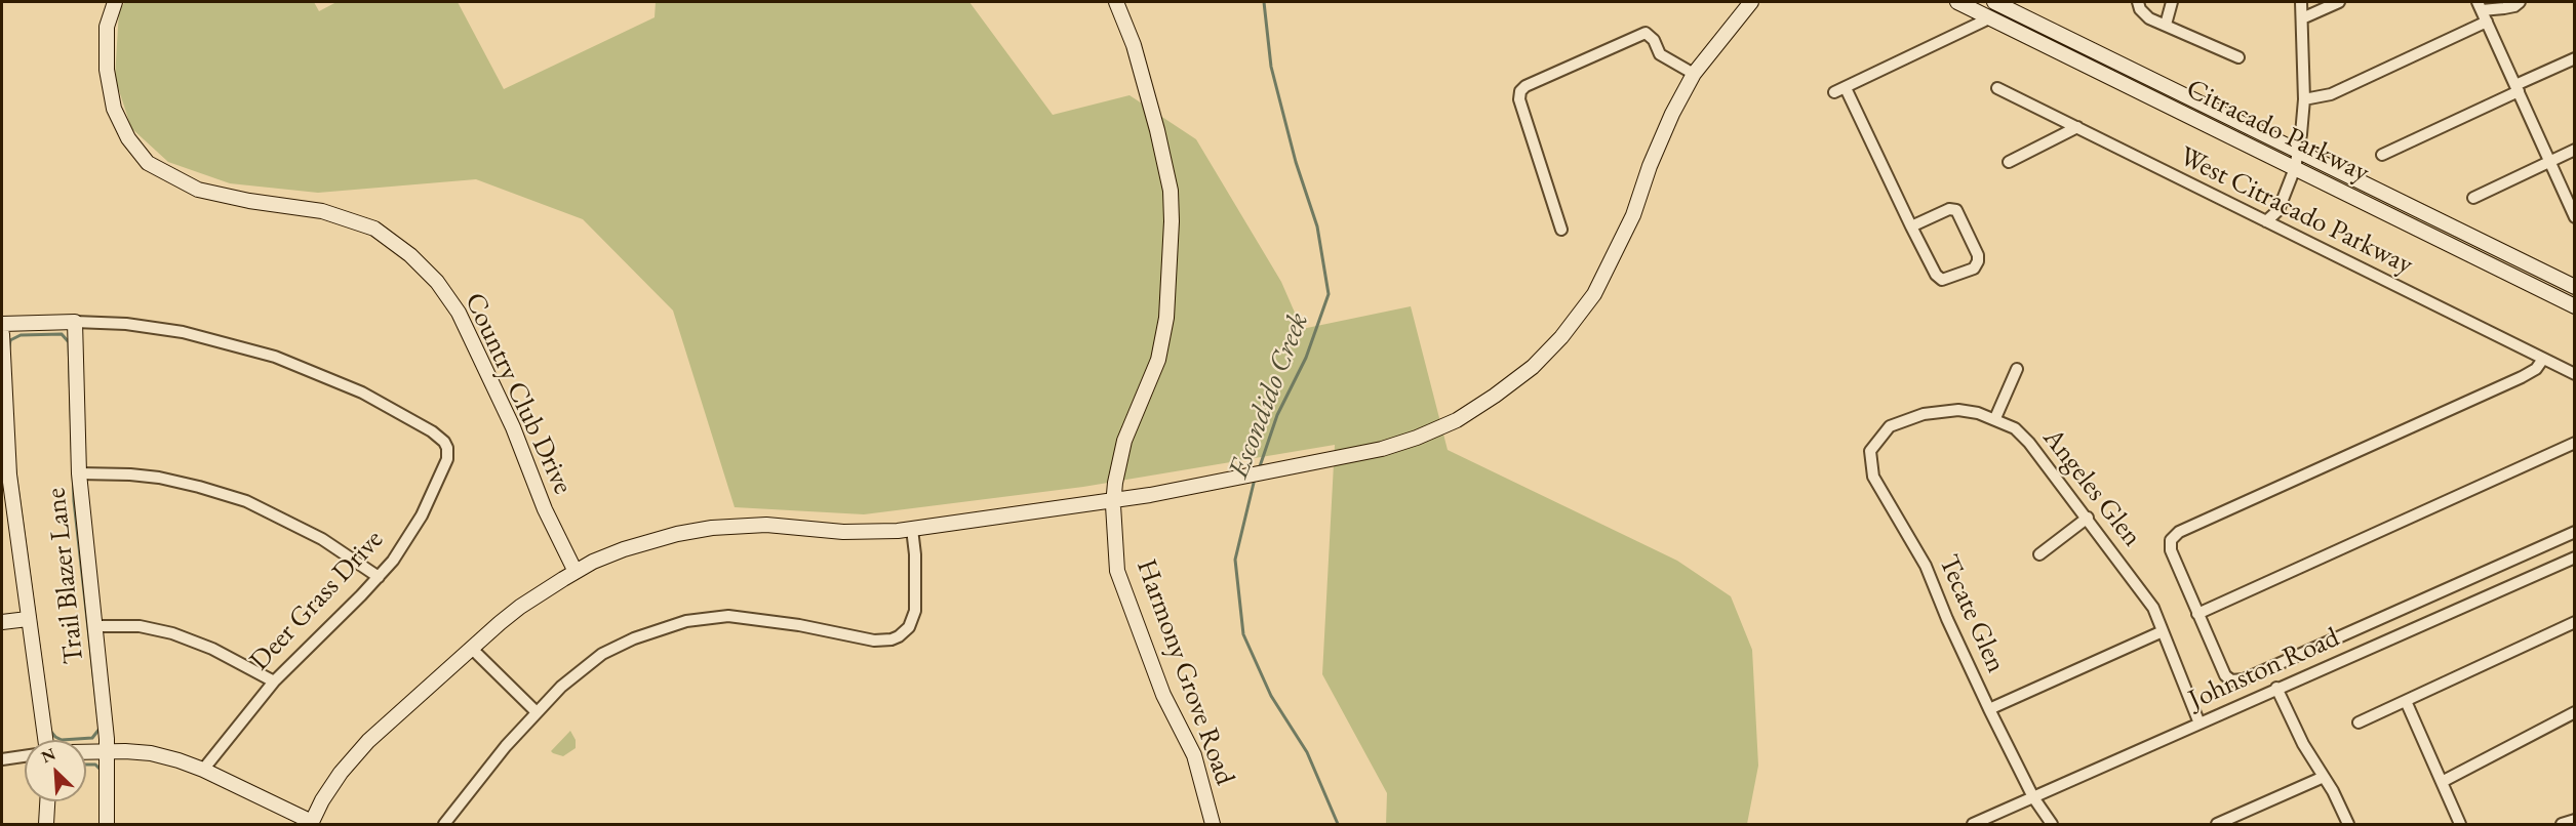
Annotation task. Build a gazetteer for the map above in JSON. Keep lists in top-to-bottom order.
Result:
{
  "streets": {
    "main road": [
      "Citracado Parkway",
      "Country Club Drive",
      "Trail Blazer Lane",
      "Deer Grass Drive",
      "Harmony Grove Road"
    ],
    "street": [
      "West Citracado Parkway",
      "Angeles Glen",
      "Tecate Glen",
      "Johnston Road"
    ]
  },
  "crossings": [
    ["Angeles Glen", "Tecate Glen"],
    ["Angeles Glen", "Johnston Road"],
    ["Trail Blazer Lane", "Deer Grass Drive"],
    ["Tecate Glen", "Johnston Road"]
  ],
  "water": ["Escondido Creek"],
  "north": "top left"
}
